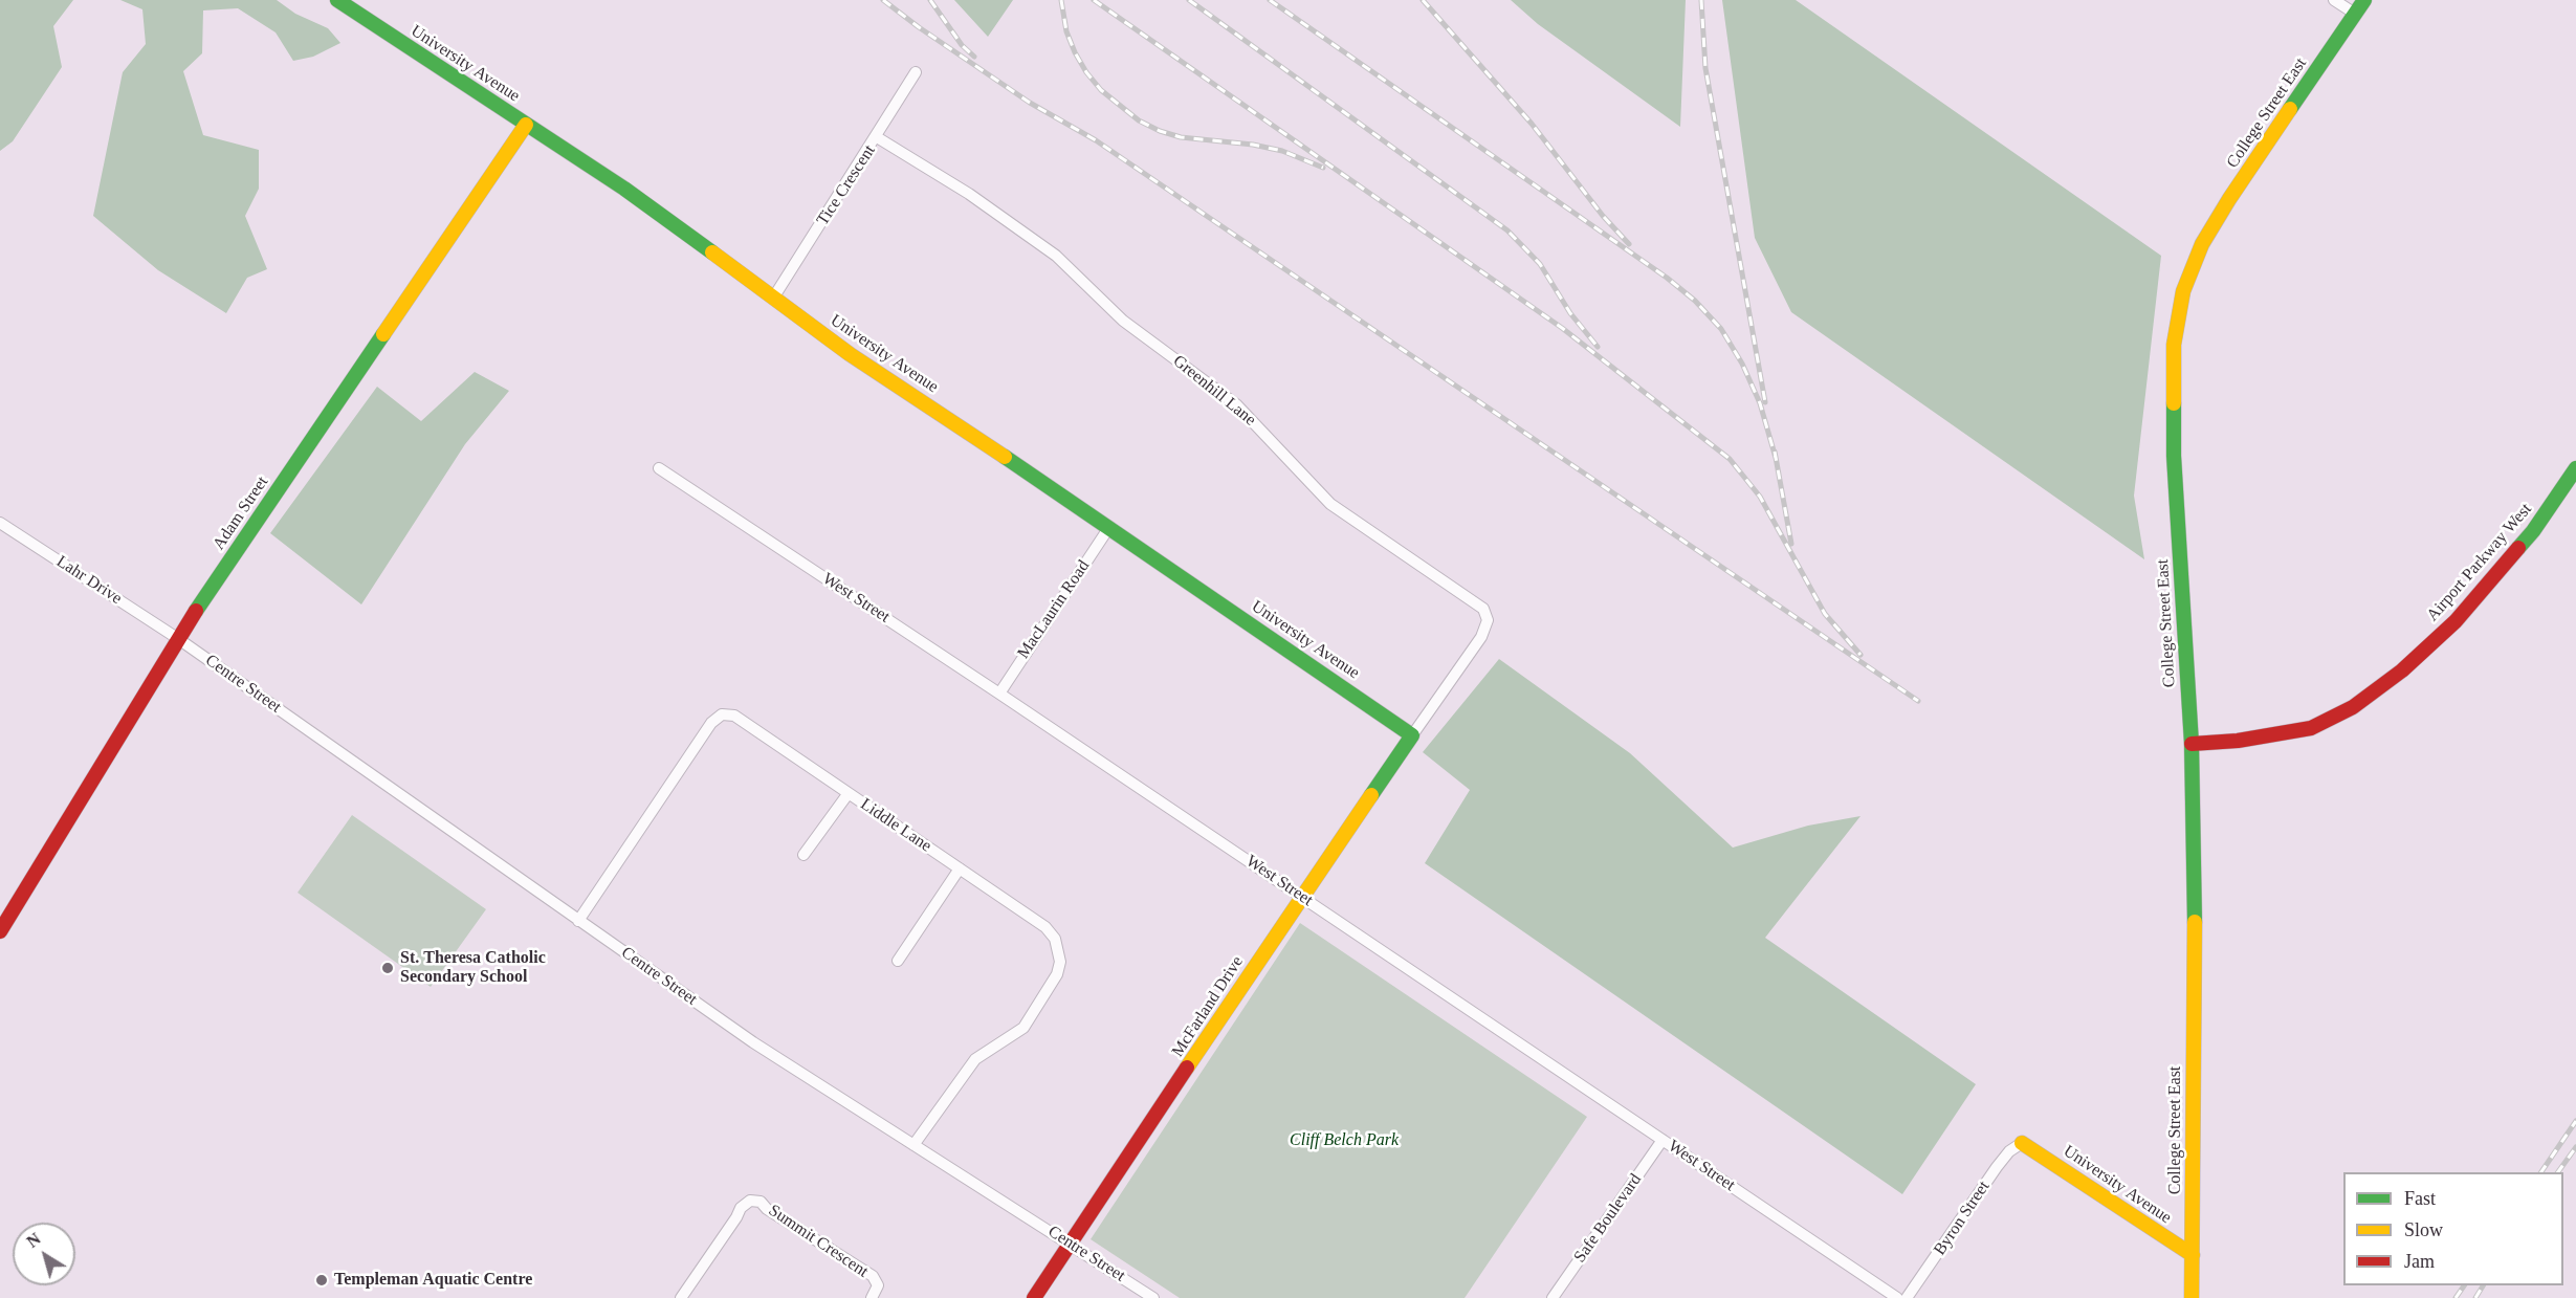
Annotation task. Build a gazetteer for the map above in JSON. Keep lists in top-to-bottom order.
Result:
{
  "streets": {
    "street": [
      "University Avenue",
      "College Street East",
      "Tice Crescent",
      "Greenhill Lane",
      "Adam Street",
      "Airport Parkway West",
      "Lahr Drive",
      "West Street",
      "MacLaurin Road",
      "Centre Street",
      "Liddle Lane",
      "McFarland Drive",
      "Safe Boulevard",
      "Byron Street",
      "Summit Crescent"
    ]
  },
  "crossings": [
    ["University Avenue", "College Street East"],
    ["University Avenue", "Tice Crescent"],
    ["University Avenue", "Greenhill Lane"],
    ["University Avenue", "Adam Street"],
    ["University Avenue", "MacLaurin Road"],
    ["University Avenue", "McFarland Drive"],
    ["University Avenue", "Byron Street"],
    ["College Street East", "Airport Parkway West"],
    ["Tice Crescent", "Greenhill Lane"],
    ["Greenhill Lane", "McFarland Drive"],
    ["Adam Street", "Lahr Drive"],
    ["Adam Street", "Centre Street"],
    ["Lahr Drive", "Centre Street"],
    ["West Street", "MacLaurin Road"],
    ["West Street", "McFarland Drive"],
    ["West Street", "Safe Boulevard"],
    ["Centre Street", "Liddle Lane"],
    ["Centre Street", "McFarland Drive"]
  ],
  "parks": ["Cliff Belch Park"],
  "places": ["St. Theresa Catholic Secondary School", "Templeman Aquatic Centre"],
  "legend": ["Fast", "Slow", "Jam"],
  "north": "top left"
}
